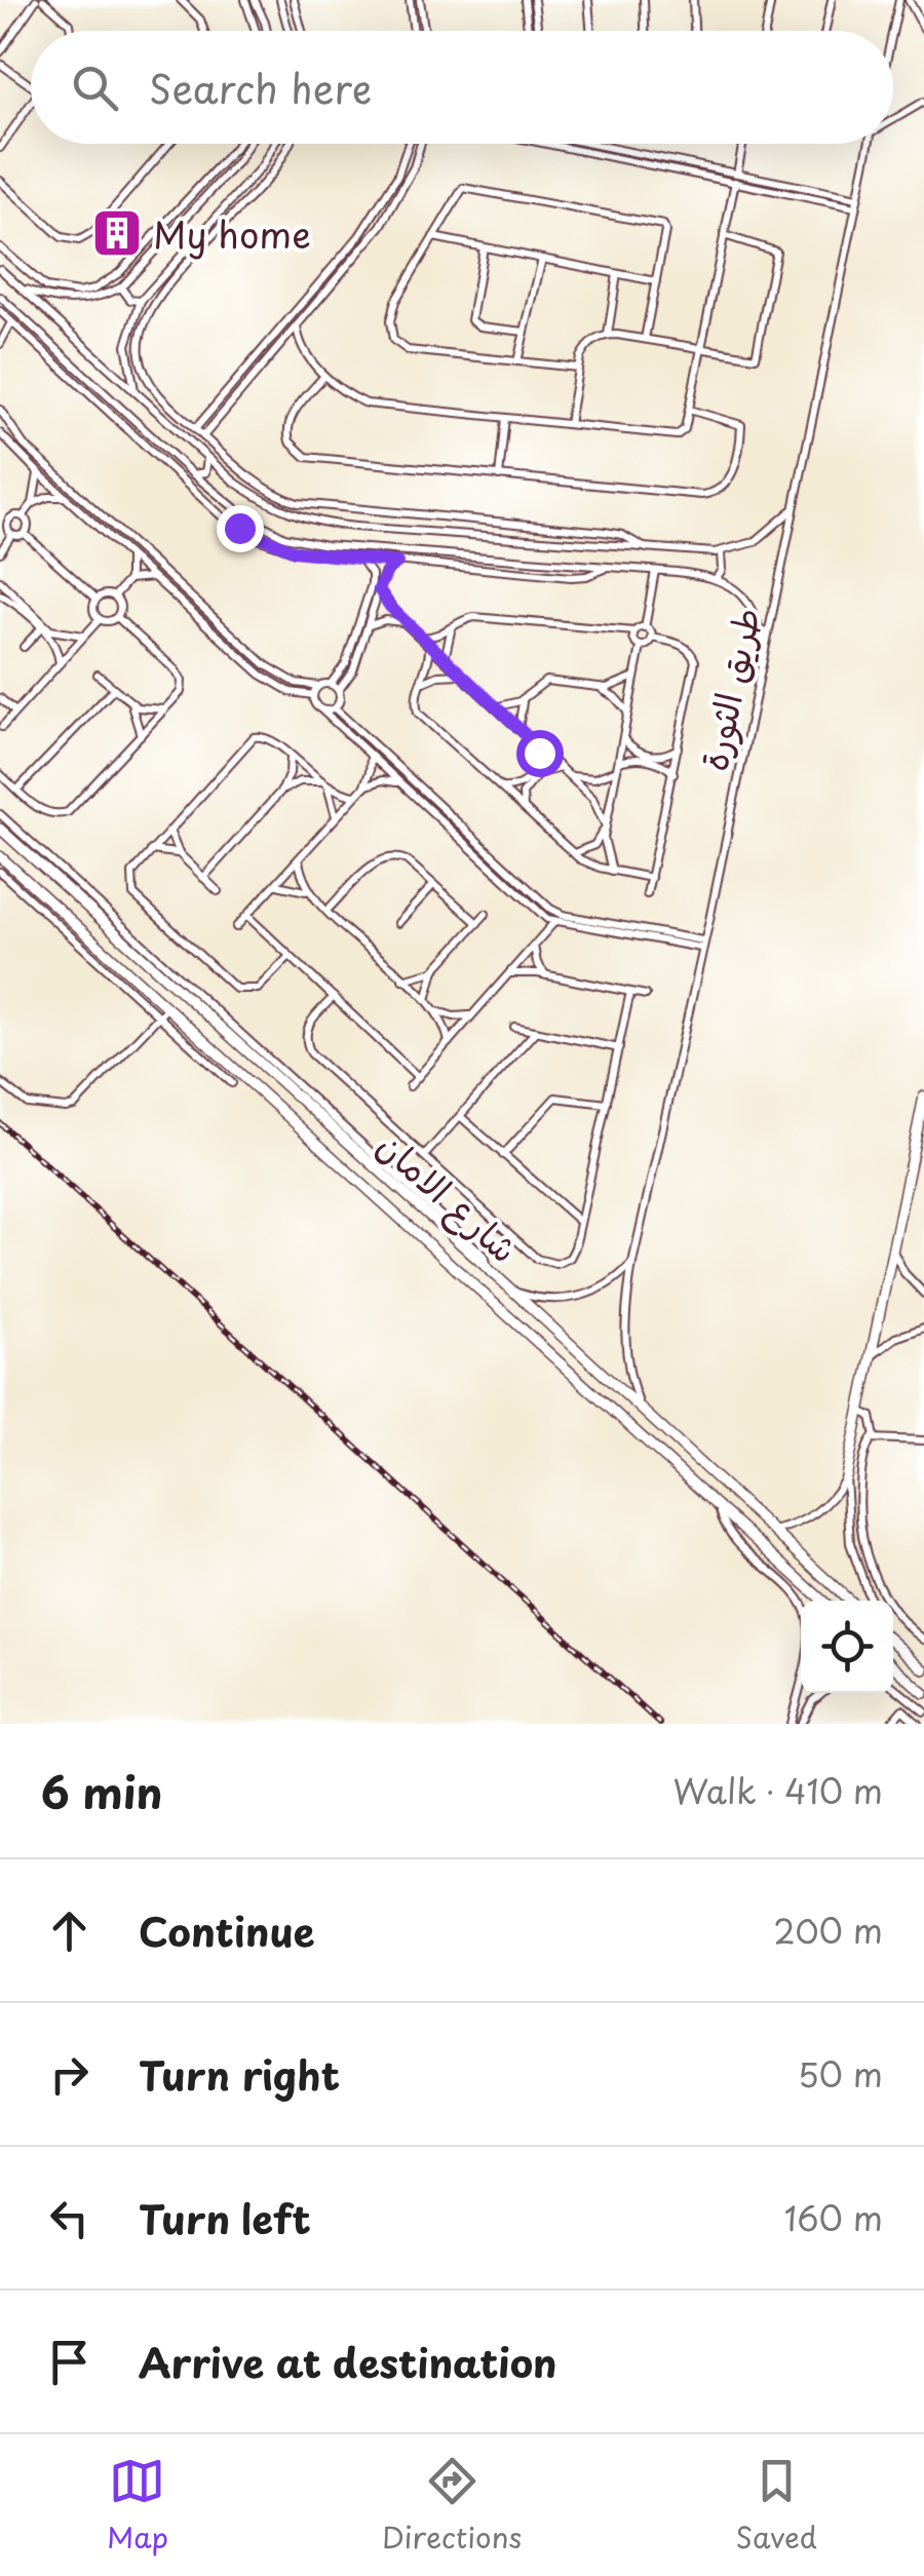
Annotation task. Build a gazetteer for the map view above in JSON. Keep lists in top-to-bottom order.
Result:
{
  "streets": {
    "street": ["طريق الثورة", "شارع الامان"]
  },
  "crossings": [
    ["طريق الثورة", "شارع الامان"]
  ],
  "places": {
    "building": ["My home"]
  },
  "page": {
    "search": "Search here",
    "heading": ["6 min", "Walk · 410 m"],
    "list": [
      ["Continue", "200 m"],
      ["Turn right", "50 m"],
      ["Turn left", "160 m"],
      "Arrive at destination"
    ],
    "nav": ["Map", "Directions", "Saved"]
  }
}
